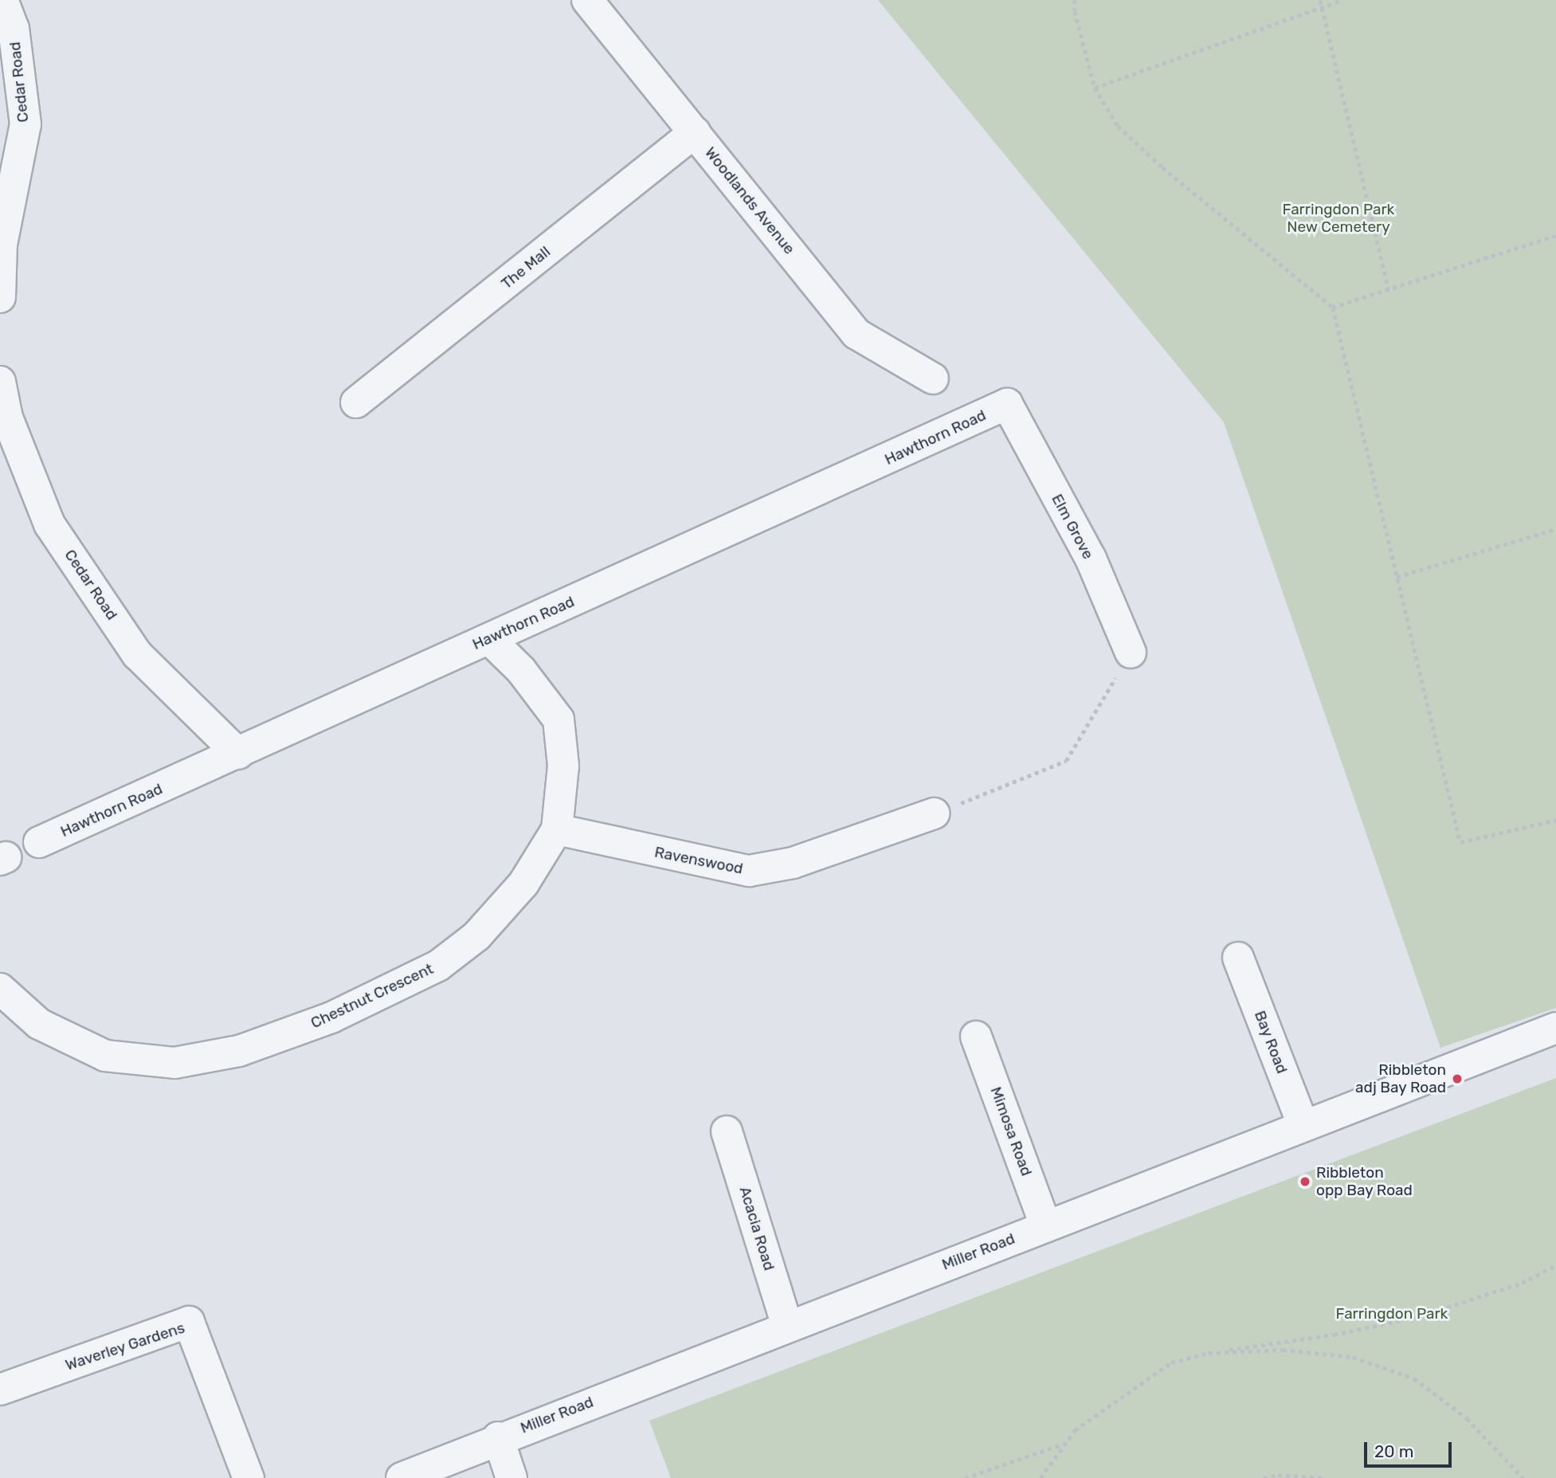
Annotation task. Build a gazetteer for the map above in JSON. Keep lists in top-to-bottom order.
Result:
{
  "streets": {
    "street": [
      "Cedar Road",
      "Woodlands Avenue",
      "The Mall",
      "Hawthorn Road",
      "Elm Grove",
      "Ravenswood",
      "Chestnut Crescent",
      "Bay Road",
      "Mimosa Road",
      "Acacia Road",
      "Miller Road",
      "Waverley Gardens"
    ]
  },
  "crossings": [
    ["Cedar Road", "Hawthorn Road"],
    ["Woodlands Avenue", "The Mall"],
    ["Hawthorn Road", "Elm Grove"],
    ["Hawthorn Road", "Chestnut Crescent"],
    ["Ravenswood", "Chestnut Crescent"],
    ["Bay Road", "Miller Road"],
    ["Mimosa Road", "Miller Road"],
    ["Acacia Road", "Miller Road"]
  ],
  "parks": ["Farringdon Park New Cemetery", "Farringdon Park"],
  "places": ["Ribbleton adj Bay Road", "Ribbleton opp Bay Road"],
  "scale_bar": "20 m"
}
